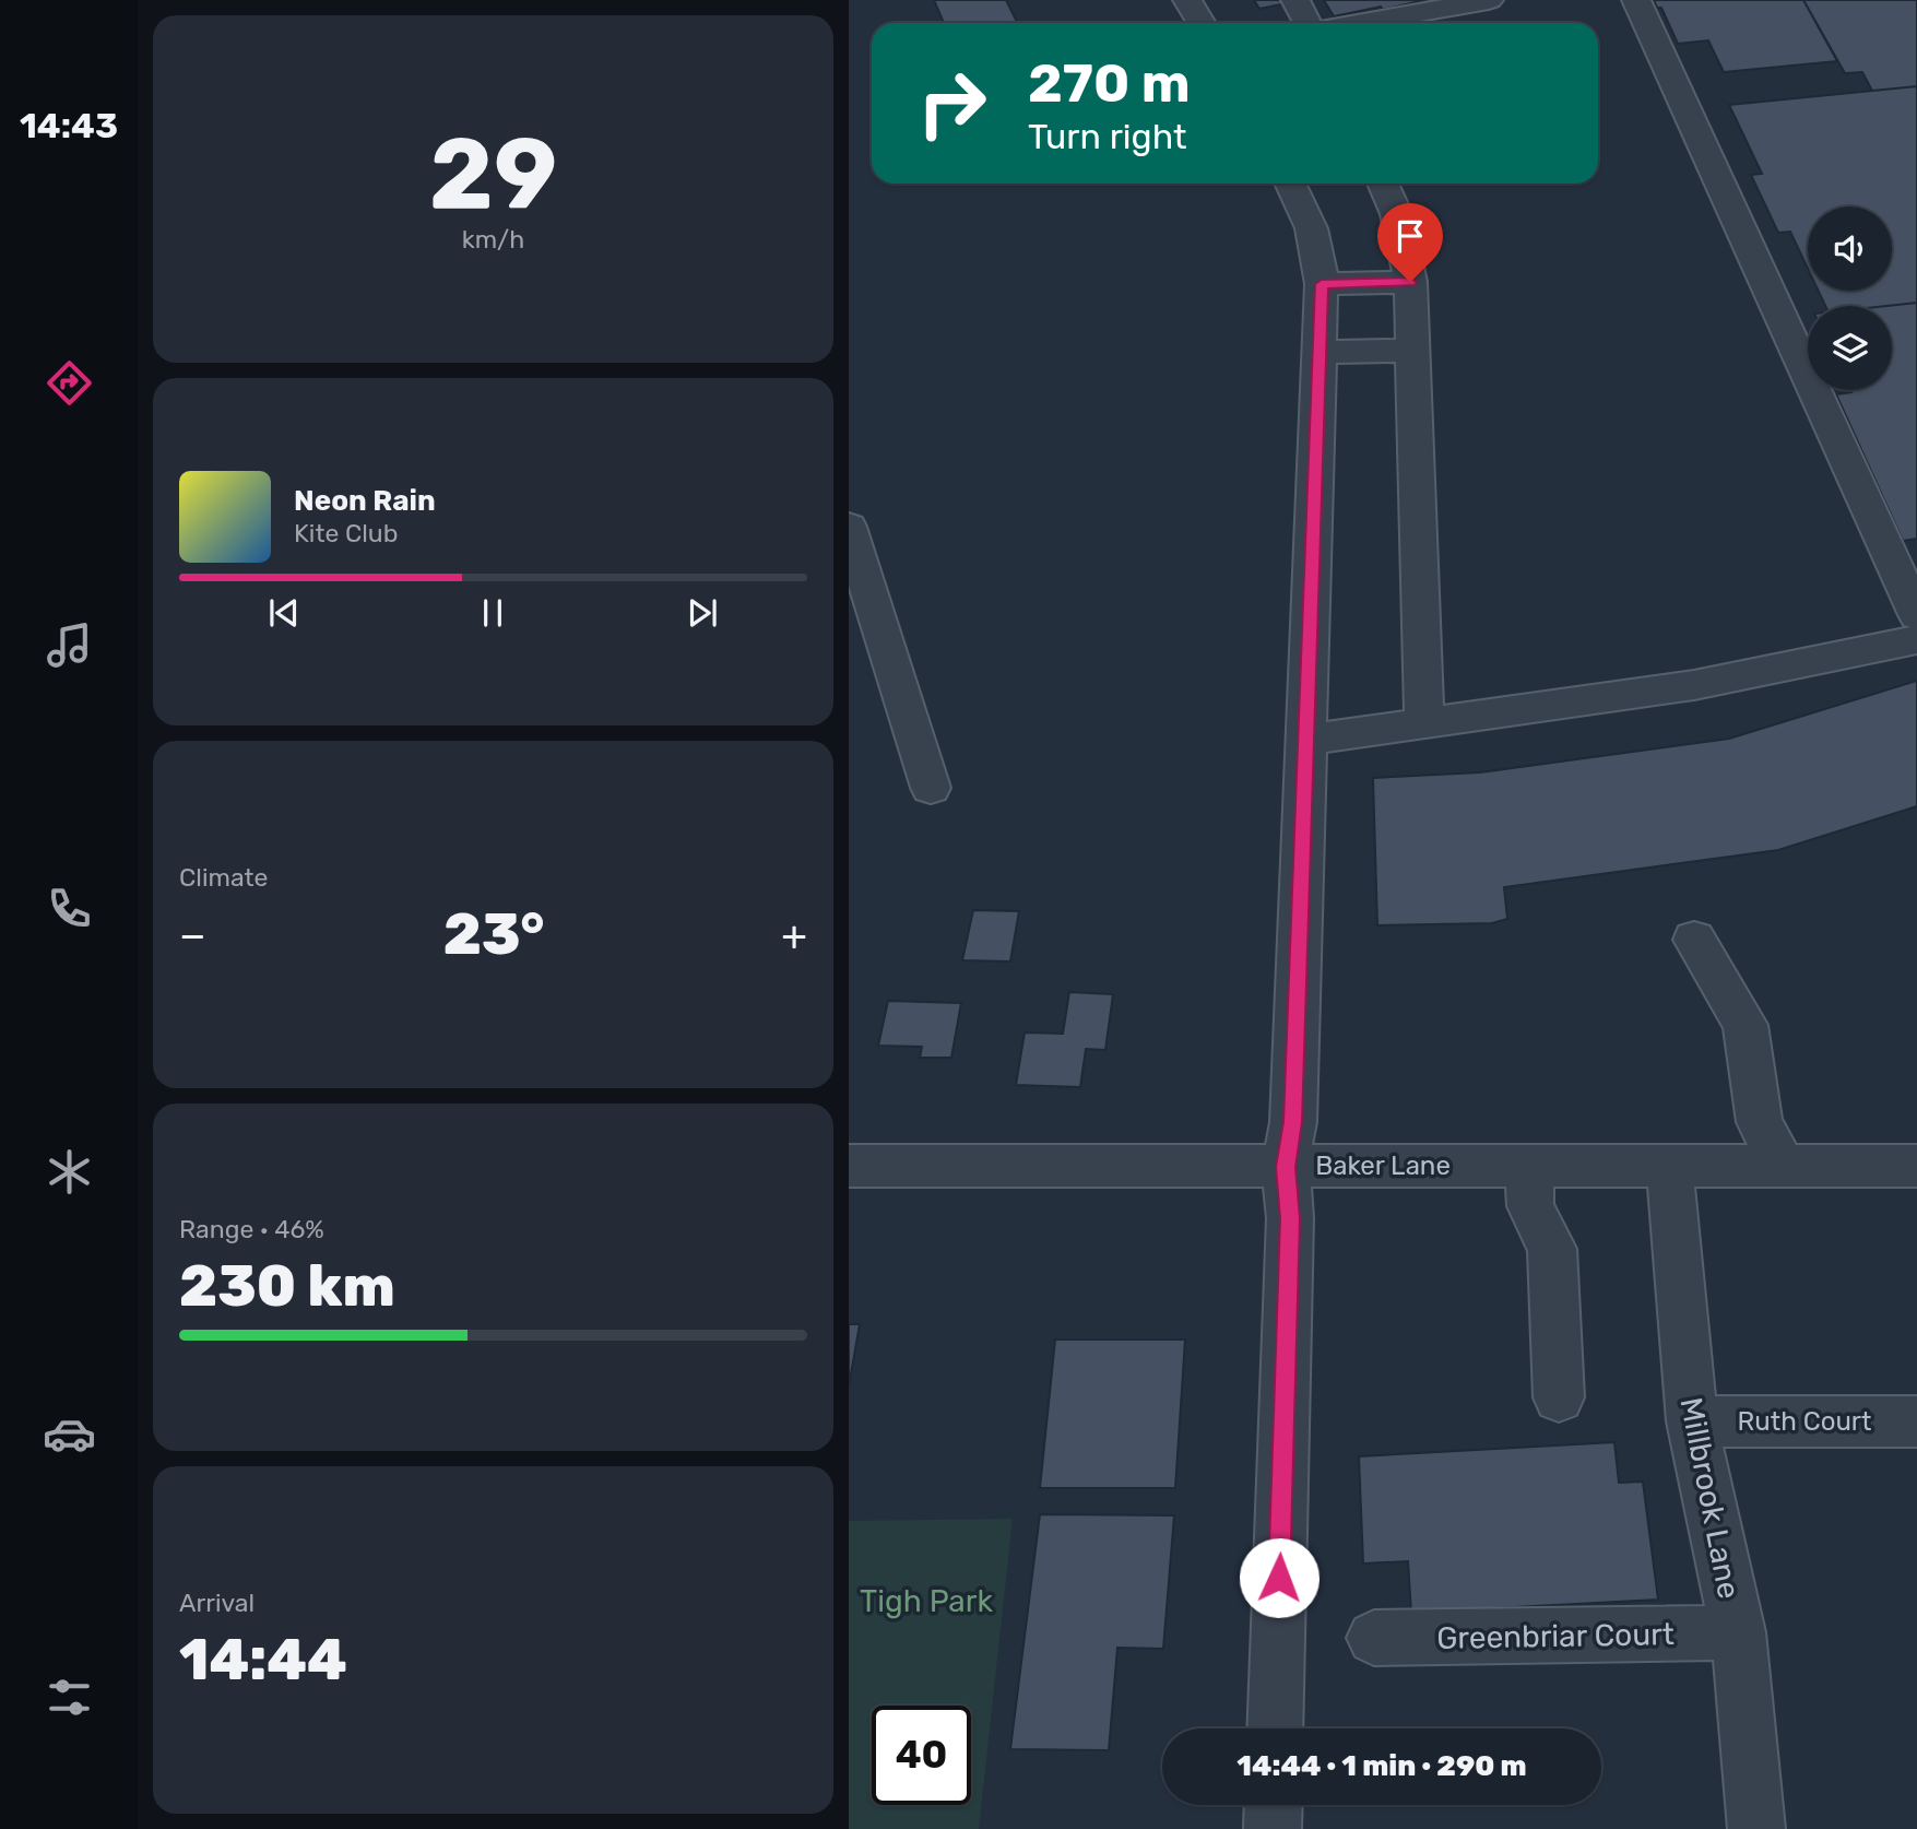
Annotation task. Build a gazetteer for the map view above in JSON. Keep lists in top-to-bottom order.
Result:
{
  "streets": {
    "street": [
      "Baker Lane",
      "Ruth Court",
      "Millbrook Lane",
      "Greenbriar Court"
    ]
  },
  "crossings": [
    ["Baker Lane", "Millbrook Lane"],
    ["Ruth Court", "Millbrook Lane"],
    ["Millbrook Lane", "Greenbriar Court"]
  ],
  "parks": ["Tigh Park"],
  "page": {
    "tabs": "14:43",
    "tile": [
      ["29", "km/h"],
      "Climate",
      ["Range · 46%", "230 km"],
      ["Arrival", "14:44"]
    ],
    "turn": ["270 m", "Turn right"],
    "song": ["Neon Rain", "Kite Club"],
    "heat": ["−", "23°", "+"],
    "limit": "40",
    "trip": "14:44 · 1 min · 290 m"
  }
}
